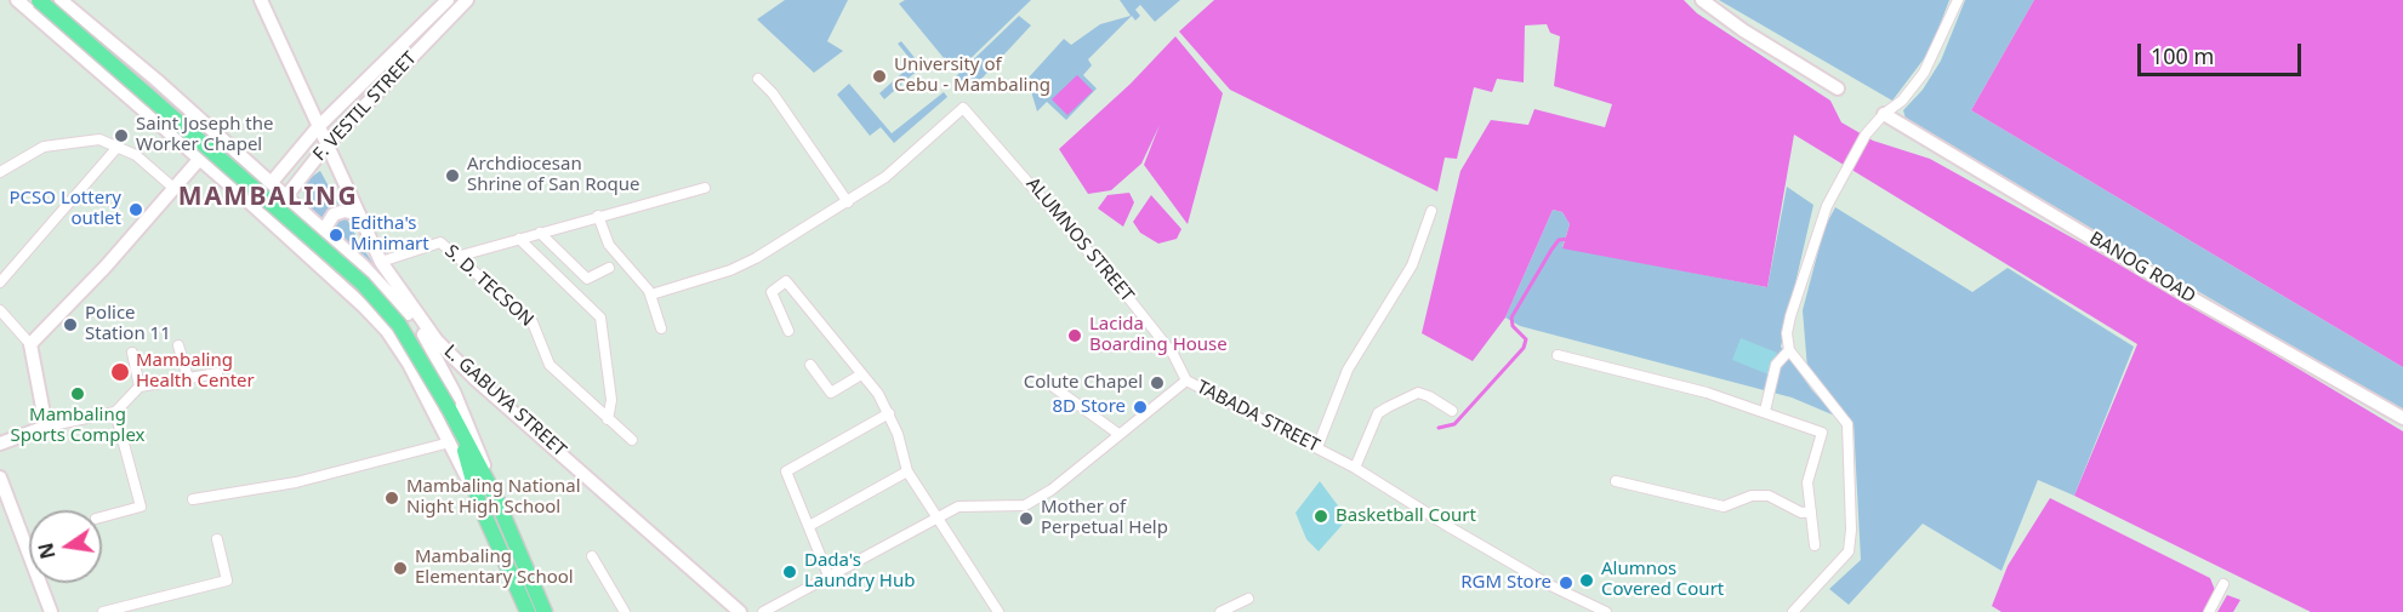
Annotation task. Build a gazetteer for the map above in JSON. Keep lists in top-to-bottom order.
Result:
{
  "streets": {
    "main road": ["F. VESTIL STREET", "BANOG ROAD", "L. GABUYA STREET"],
    "street": ["ALUMNOS STREET", "S. D. TECSON", "TABADA STREET"]
  },
  "crossings": [
    ["F. VESTIL STREET", "L. GABUYA STREET"],
    ["ALUMNOS STREET", "TABADA STREET"],
    ["S. D. TECSON", "L. GABUYA STREET"]
  ],
  "districts": ["MAMBALING"],
  "places": [
    "University of Cebu - Mambaling",
    "Saint Joseph the Worker Chapel",
    "Archdiocesan Shrine of San Roque",
    "PCSO Lottery outlet",
    "Editha's Minimart",
    "Police Station 11",
    "Lacida Boarding House",
    "Mambaling Health Center",
    "Colute Chapel",
    "Mambaling Sports Complex",
    "8D Store",
    "Mambaling National Night High School",
    "Basketball Court",
    "Mother of Perpetual Help",
    "Mambaling Elementary School",
    "Dada's Laundry Hub",
    "Alumnos Covered Court",
    "RGM Store"
  ],
  "scale_bar": "100 m",
  "north": "left"
}
